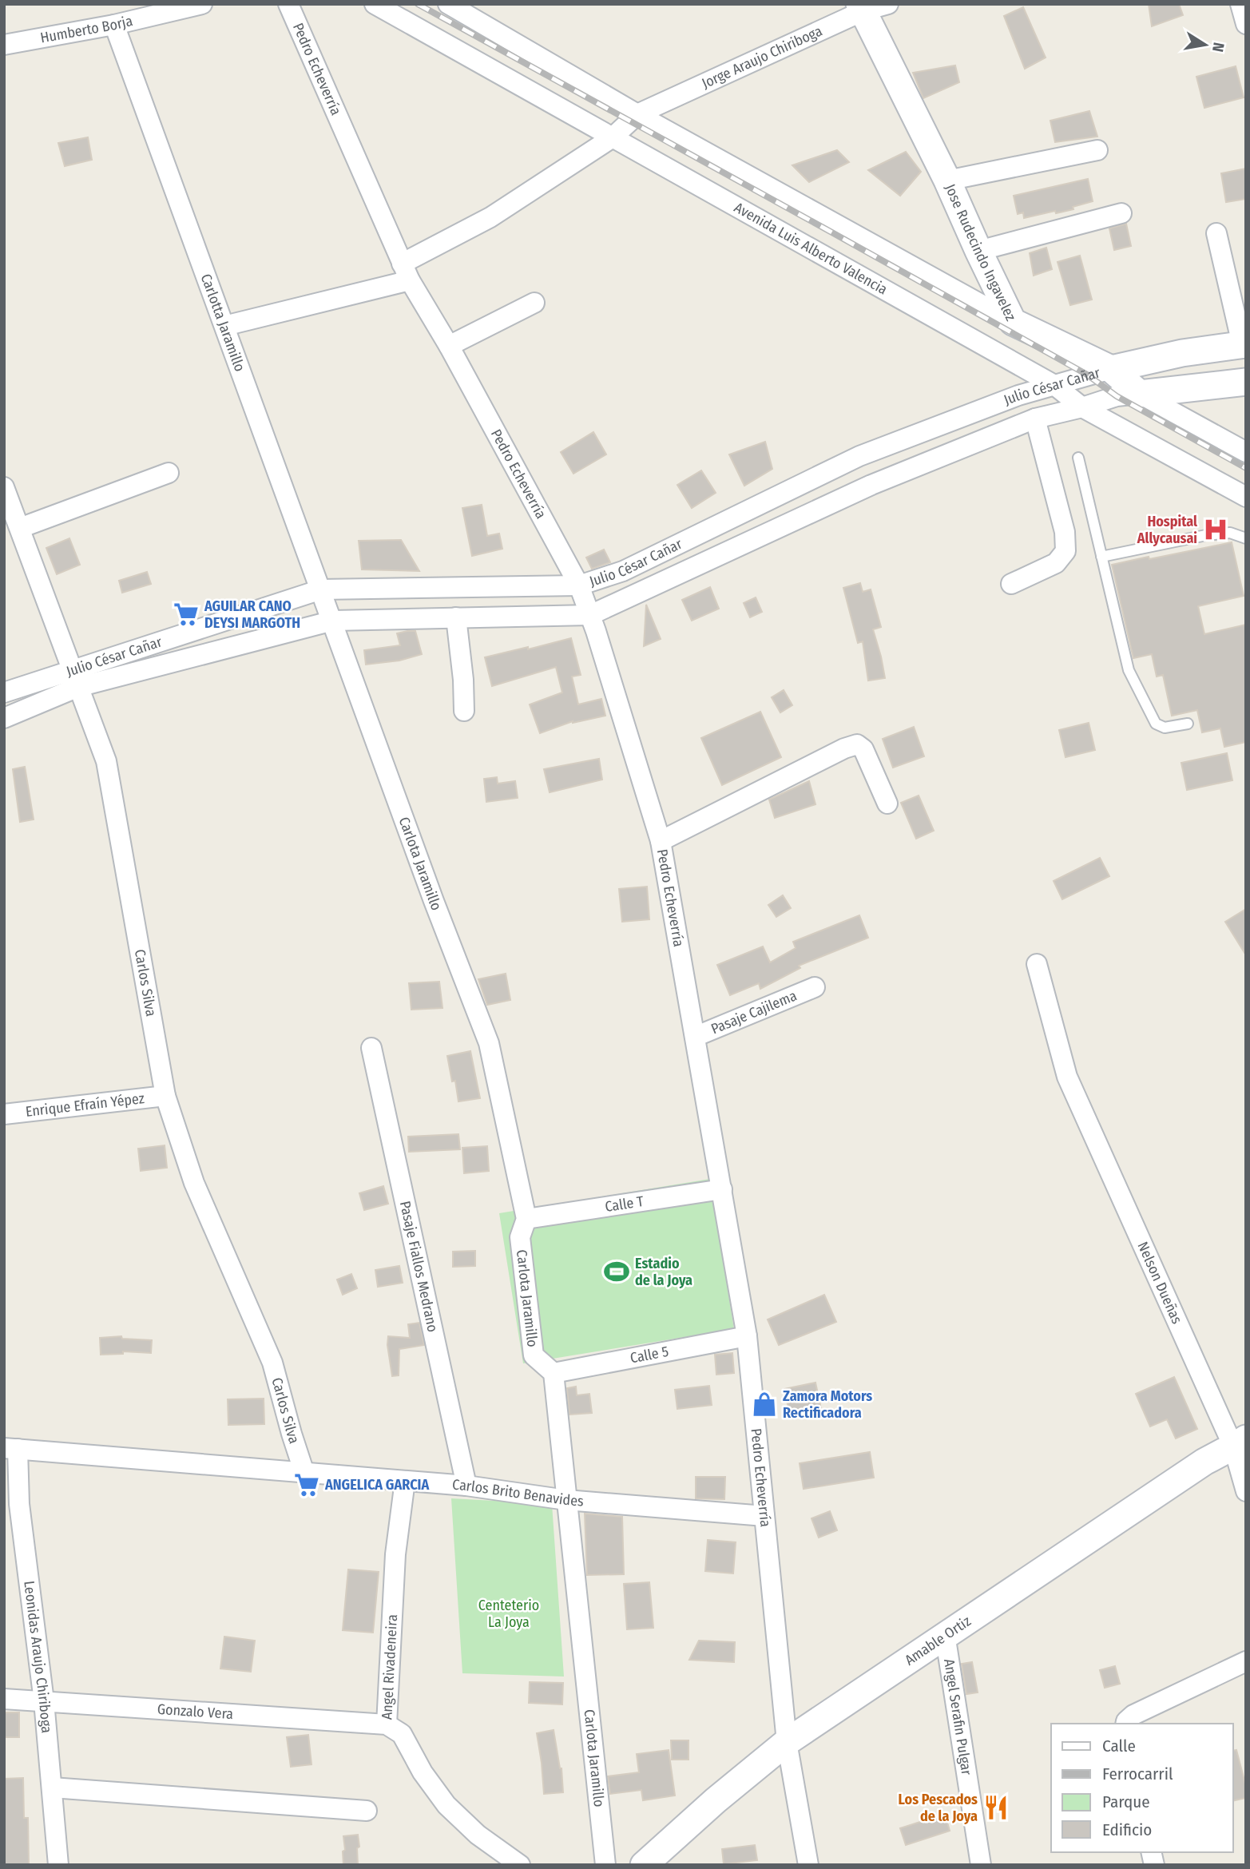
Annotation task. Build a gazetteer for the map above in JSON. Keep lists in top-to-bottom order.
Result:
{
  "streets": {
    "street": [
      "Humberto Borja",
      "Jorge Araujo Chiriboga",
      "Pedro Echeverría",
      "Avenida Luis Alberto Valencia",
      "Jose Rudecindo Ingavelez",
      "Carlotta Jaramillo",
      "Julio César Cañar",
      "Carlota Jaramillo",
      "Carlos Silva",
      "Pasaje Cajilema",
      "Enrique Efraín Yépez",
      "Calle T",
      "Pasaje Fiallos Medrano",
      "Nelson Dueñas",
      "Calle 5",
      "Carlos Brito Benavides",
      "Amable Ortiz",
      "Leonidas Araujo Chiriboga",
      "Angel Rivadeneira",
      "Gonzalo Vera",
      "Angel Serafin Pulgar"
    ]
  },
  "crossings": [
    ["Humberto Borja", "Carlotta Jaramillo"],
    ["Jorge Araujo Chiriboga", "Pedro Echeverría"],
    ["Jorge Araujo Chiriboga", "Avenida Luis Alberto Valencia"],
    ["Jorge Araujo Chiriboga", "Jose Rudecindo Ingavelez"],
    ["Jorge Araujo Chiriboga", "Carlotta Jaramillo"],
    ["Pedro Echeverría", "Julio César Cañar"],
    ["Pedro Echeverría", "Pasaje Cajilema"],
    ["Pedro Echeverría", "Calle T"],
    ["Pedro Echeverría", "Calle 5"],
    ["Pedro Echeverría", "Carlos Brito Benavides"],
    ["Pedro Echeverría", "Amable Ortiz"],
    ["Avenida Luis Alberto Valencia", "Julio César Cañar"],
    ["Jose Rudecindo Ingavelez", "Julio César Cañar"],
    ["Carlotta Jaramillo", "Julio César Cañar"],
    ["Carlotta Jaramillo", "Carlota Jaramillo"],
    ["Julio César Cañar", "Carlota Jaramillo"],
    ["Julio César Cañar", "Carlos Silva"],
    ["Carlota Jaramillo", "Calle T"],
    ["Carlota Jaramillo", "Calle 5"],
    ["Carlota Jaramillo", "Carlos Brito Benavides"],
    ["Carlos Silva", "Enrique Efraín Yépez"],
    ["Carlos Silva", "Carlos Brito Benavides"],
    ["Pasaje Fiallos Medrano", "Carlos Brito Benavides"],
    ["Nelson Dueñas", "Amable Ortiz"],
    ["Carlos Brito Benavides", "Leonidas Araujo Chiriboga"],
    ["Carlos Brito Benavides", "Angel Rivadeneira"],
    ["Amable Ortiz", "Angel Serafin Pulgar"],
    ["Leonidas Araujo Chiriboga", "Gonzalo Vera"],
    ["Angel Rivadeneira", "Gonzalo Vera"]
  ],
  "parks": ["Centeterio La Joya"],
  "places": {
    "hospital": ["Hospital Allycausai"],
    "supermarket": ["AGUILAR CANO DEYSI MARGOTH", "ANGELICA GARCIA"],
    "sports": ["Estadio de la Joya"],
    "shop": ["Zamora Motors Rectificadora"],
    "restaurant": ["Los Pescados de la Joya"]
  },
  "legend": [
    "Calle",
    "Ferrocarril",
    "Parque",
    "Edificio"
  ],
  "north": "right"
}
